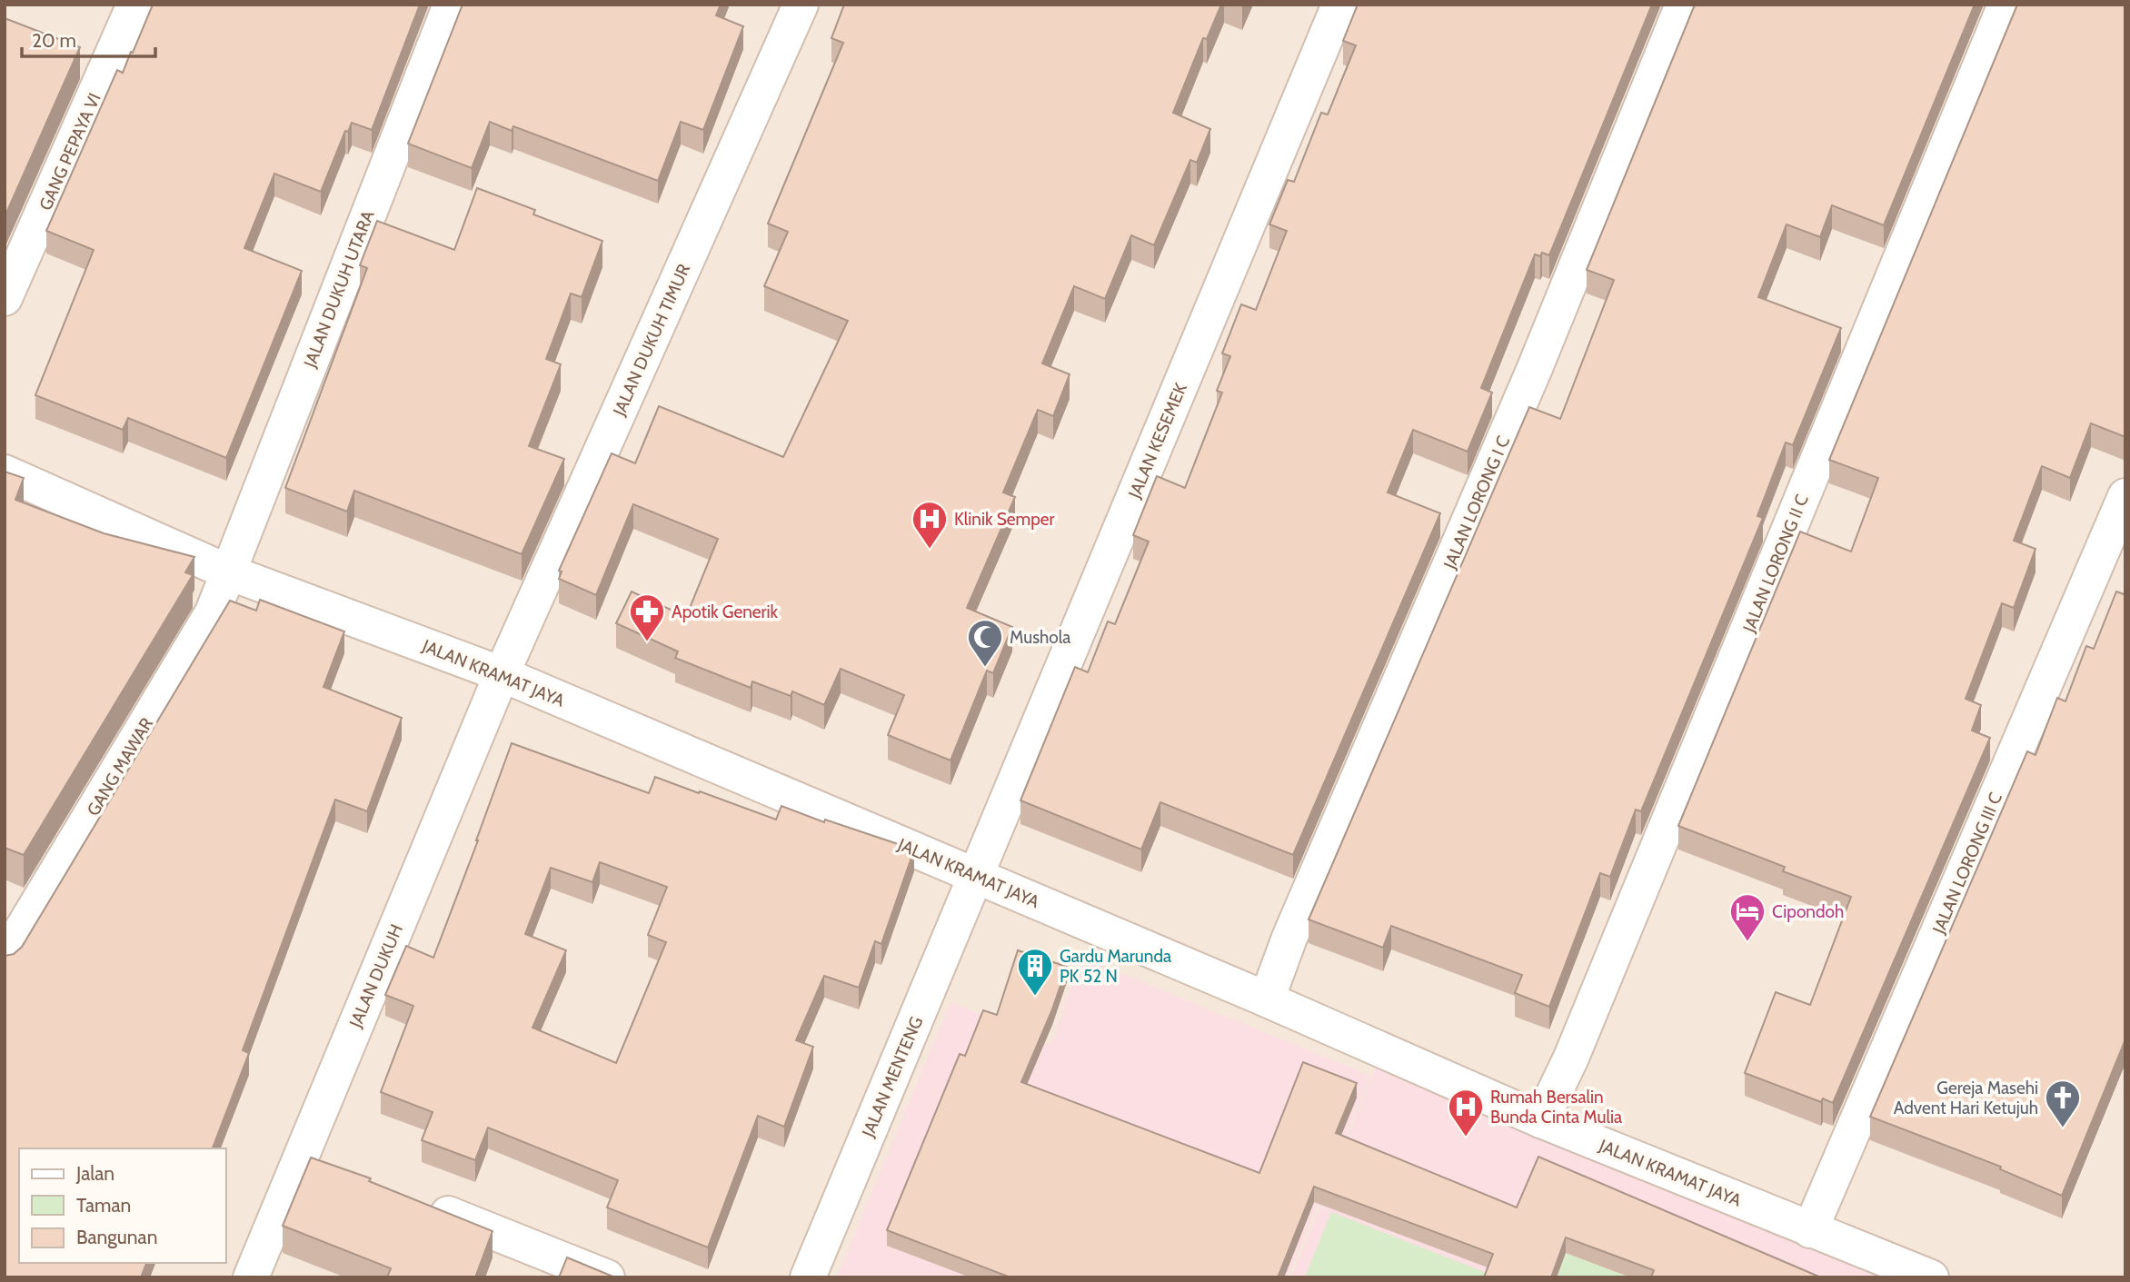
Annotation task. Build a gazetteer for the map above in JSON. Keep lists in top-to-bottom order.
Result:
{
  "streets": {
    "street": [
      "GANG PEPAYA VI",
      "JALAN DUKUH UTARA",
      "JALAN DUKUH TIMUR",
      "JALAN KESEMEK",
      "JALAN LORONG I C",
      "JALAN LORONG II C",
      "JALAN KRAMAT JAYA",
      "GANG MAWAR",
      "JALAN LORONG III C",
      "JALAN DUKUH",
      "JALAN MENTENG"
    ]
  },
  "crossings": [
    ["JALAN DUKUH UTARA", "JALAN KRAMAT JAYA"],
    ["JALAN DUKUH UTARA", "GANG MAWAR"],
    ["JALAN DUKUH TIMUR", "JALAN KRAMAT JAYA"],
    ["JALAN DUKUH TIMUR", "JALAN DUKUH"],
    ["JALAN KESEMEK", "JALAN KRAMAT JAYA"],
    ["JALAN KESEMEK", "JALAN MENTENG"],
    ["JALAN LORONG I C", "JALAN KRAMAT JAYA"],
    ["JALAN LORONG II C", "JALAN KRAMAT JAYA"],
    ["JALAN KRAMAT JAYA", "GANG MAWAR"],
    ["JALAN KRAMAT JAYA", "JALAN LORONG III C"],
    ["JALAN KRAMAT JAYA", "JALAN DUKUH"],
    ["JALAN KRAMAT JAYA", "JALAN MENTENG"]
  ],
  "places": {
    "hospital": ["Klinik Semper", "Rumah Bersalin Bunda Cinta Mulia"],
    "pharmacy": ["Apotik Generik"],
    "mosque": ["Mushola"],
    "hotel": ["Cipondoh"],
    "building": ["Gardu Marunda PK 52 N"],
    "church": ["Gereja Masehi Advent Hari Ketujuh"]
  },
  "legend": ["Jalan", "Taman", "Bangunan"],
  "scale_bar": "20 m"
}
